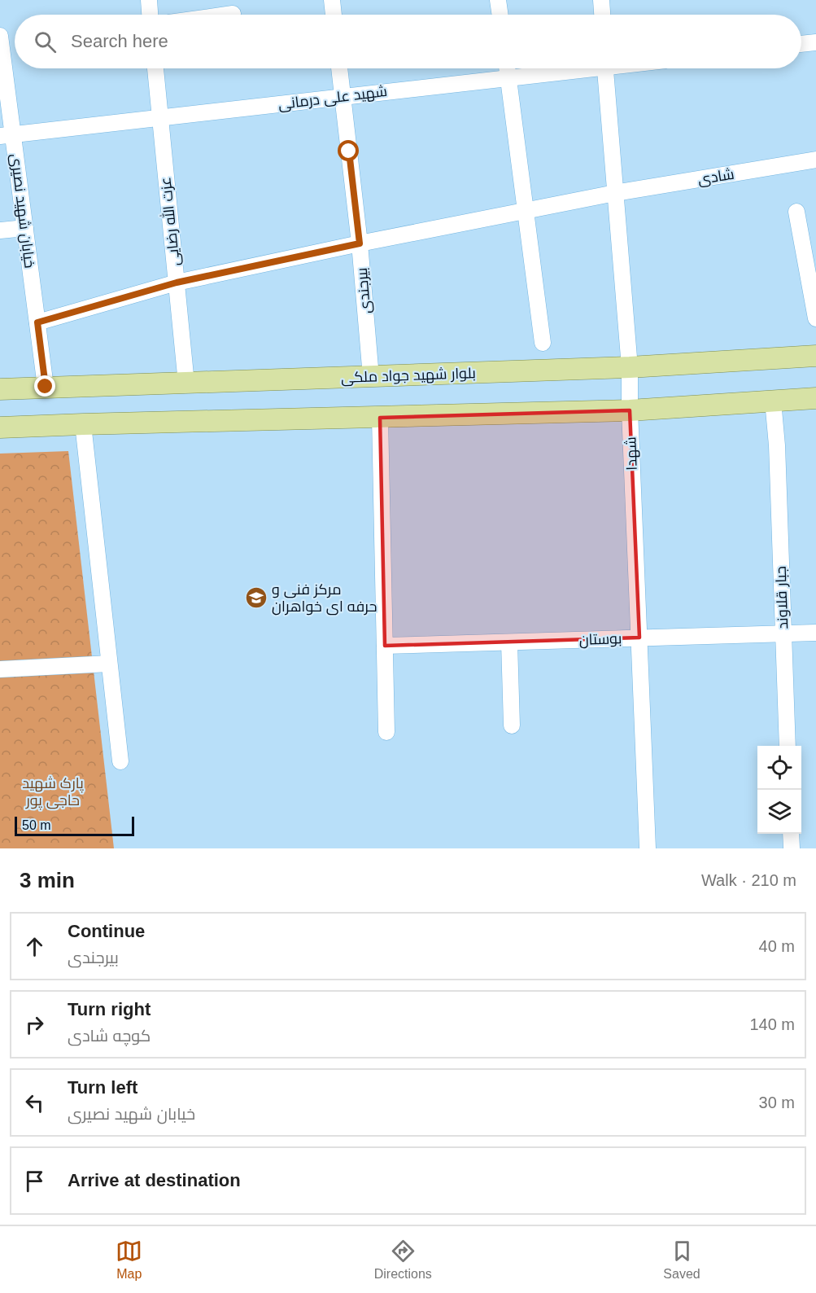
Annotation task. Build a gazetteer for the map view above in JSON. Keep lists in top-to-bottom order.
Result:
{
  "streets": {
    "main road": ["بلوار شهید جواد ملکی"],
    "street": [
      "شهید علی درمانی",
      "شادی",
      "خیابان شهید نصیری",
      "عزت الله رضایی",
      "بیرجندی",
      "شهدا",
      "جبار قلاوند",
      "بوستان"
    ]
  },
  "crossings": [
    ["شهید علی درمانی", "خیابان شهید نصیری"],
    ["شهید علی درمانی", "عزت الله رضایی"],
    ["شهید علی درمانی", "بیرجندی"],
    ["شادی", "خیابان شهید نصیری"],
    ["شادی", "عزت الله رضایی"],
    ["شادی", "بیرجندی"],
    ["شادی", "شهدا"],
    ["خیابان شهید نصیری", "بلوار شهید جواد ملکی"],
    ["عزت الله رضایی", "بلوار شهید جواد ملکی"],
    ["بیرجندی", "بلوار شهید جواد ملکی"],
    ["بلوار شهید جواد ملکی", "شهدا"],
    ["شهدا", "بوستان"],
    ["جبار قلاوند", "بوستان"]
  ],
  "parks": ["پارک شهید حاجی پور"],
  "places": {
    "school or university": ["مرکز فنی و حرفه ای خواهران"]
  },
  "scale_bar": "50 m",
  "page": {
    "search": "Search here",
    "scale": "50 m",
    "heading": ["3 min", "Walk · 210 m"],
    "list": [
      ["Continue", "بیرجندی", "40 m"],
      ["Turn right", "کوچه شادی", "140 m"],
      ["Turn left", "خیابان شهید نصیری", "30 m"],
      "Arrive at destination"
    ],
    "nav": ["Map", "Directions", "Saved"]
  }
}
